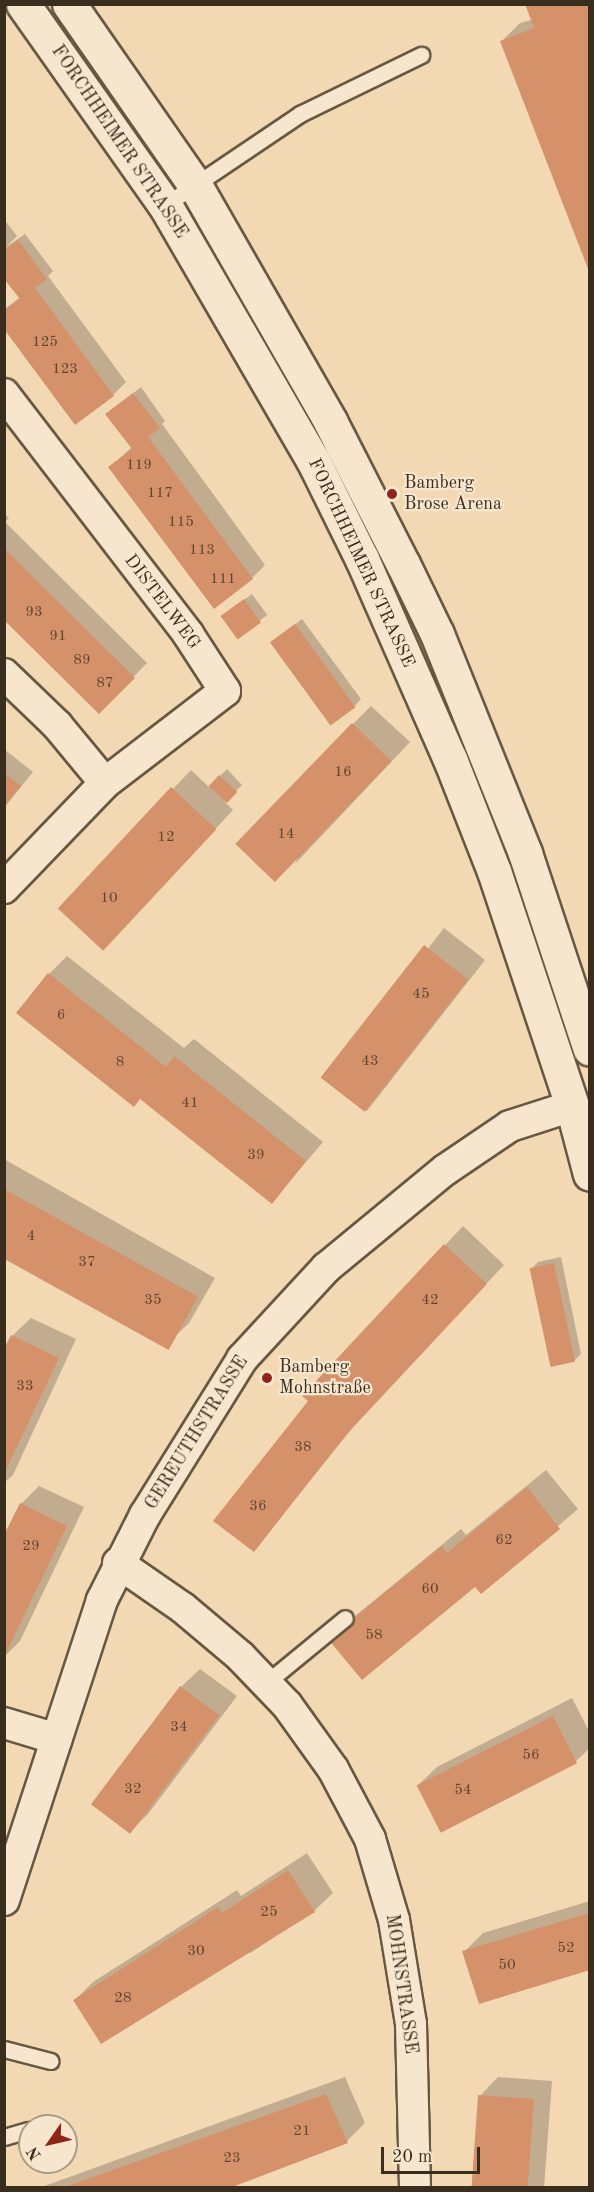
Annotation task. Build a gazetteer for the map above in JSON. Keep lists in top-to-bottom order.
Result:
{
  "streets": {
    "street": [
      "FORCHHEIMER STRASSE",
      "DISTELWEG",
      "GEREUTHSTRASSE",
      "MOHNSTRASSE"
    ]
  },
  "crossings": [
    ["FORCHHEIMER STRASSE", "GEREUTHSTRASSE"],
    ["GEREUTHSTRASSE", "MOHNSTRASSE"]
  ],
  "places": ["Bamberg Brose Arena", "Bamberg Mohnstraße"],
  "house_numbers": [
    "125",
    "123",
    "119",
    "117",
    "115",
    "113",
    "111",
    "93",
    "91",
    "89",
    "87",
    "16",
    "14",
    "12",
    "10",
    "45",
    "6",
    "43",
    "8",
    "41",
    "39",
    "4",
    "37",
    "35",
    "42",
    "33",
    "38",
    "36",
    "62",
    "29",
    "60",
    "58",
    "34",
    "56",
    "32",
    "54",
    "25",
    "52",
    "30",
    "50",
    "28",
    "21",
    "23"
  ],
  "scale_bar": "20 m",
  "north": "bottom left"
}
